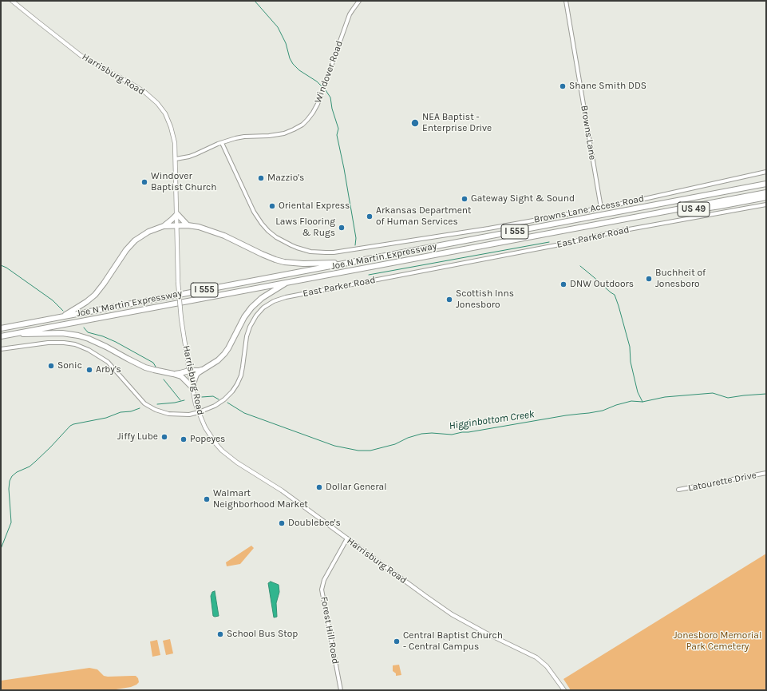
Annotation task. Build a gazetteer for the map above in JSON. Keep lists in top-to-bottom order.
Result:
{
  "streets": {
    "highway": ["US 49", "I 555", "Joe N Martin Expressway"],
    "main road": ["Harrisburg Road"],
    "street": [
      "Windover Road",
      "Browns Lane",
      "Browns Lane Access Road",
      "East Parker Road",
      "Latourette Drive",
      "Forest Hill Road"
    ]
  },
  "crossings": [
    ["Windover Road", "Harrisburg Road"],
    ["Windover Road", "Browns Lane Access Road"],
    ["Harrisburg Road", "East Parker Road"],
    ["Harrisburg Road", "Forest Hill Road"],
    ["Browns Lane", "Browns Lane Access Road"],
    ["US 49", "Joe N Martin Expressway"]
  ],
  "water": ["Higginbottom Creek"],
  "parks": ["Jonesboro Memorial Park Cemetery"],
  "places": [
    "Shane Smith DDS",
    "NEA Baptist - Enterprise Drive",
    "Mazzio's",
    "Windover Baptist Church",
    "Gateway Sight & Sound",
    "Oriental Express",
    "Arkansas Department of Human Services",
    "Laws Flooring & Rugs",
    "Buchheit of Jonesboro",
    "DNW Outdoors",
    "Scottish Inns Jonesboro",
    "Sonic",
    "Arby's",
    "Jiffy Lube",
    "Popeyes",
    "Dollar General",
    "Walmart Neighborhood Market",
    "Doublebee's",
    "School Bus Stop",
    "Central Baptist Church - Central Campus"
  ]
}
